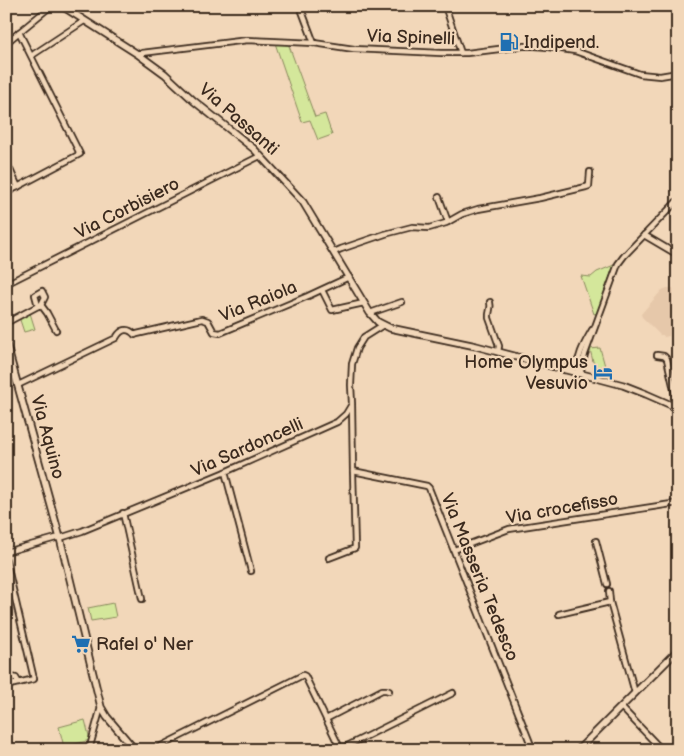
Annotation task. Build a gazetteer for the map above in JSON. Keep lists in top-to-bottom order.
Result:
{
  "streets": {
    "street": [
      "Via Spinelli",
      "Via Passanti",
      "Via Corbisiero",
      "Via Raiola",
      "Via Aquino",
      "Via Sardoncelli",
      "Via crocefisso",
      "Via Masseria Tedesco"
    ]
  },
  "crossings": [
    ["Via Spinelli", "Via Passanti"],
    ["Via Passanti", "Via Corbisiero"],
    ["Via Passanti", "Via Raiola"],
    ["Via Raiola", "Via Aquino"],
    ["Via Aquino", "Via Sardoncelli"],
    ["Via crocefisso", "Via Masseria Tedesco"]
  ],
  "places": {
    "fuel station": ["Indipend."],
    "hotel": ["Home Olympus Vesuvio"],
    "supermarket": ["Rafel o' Ner"]
  }
}
